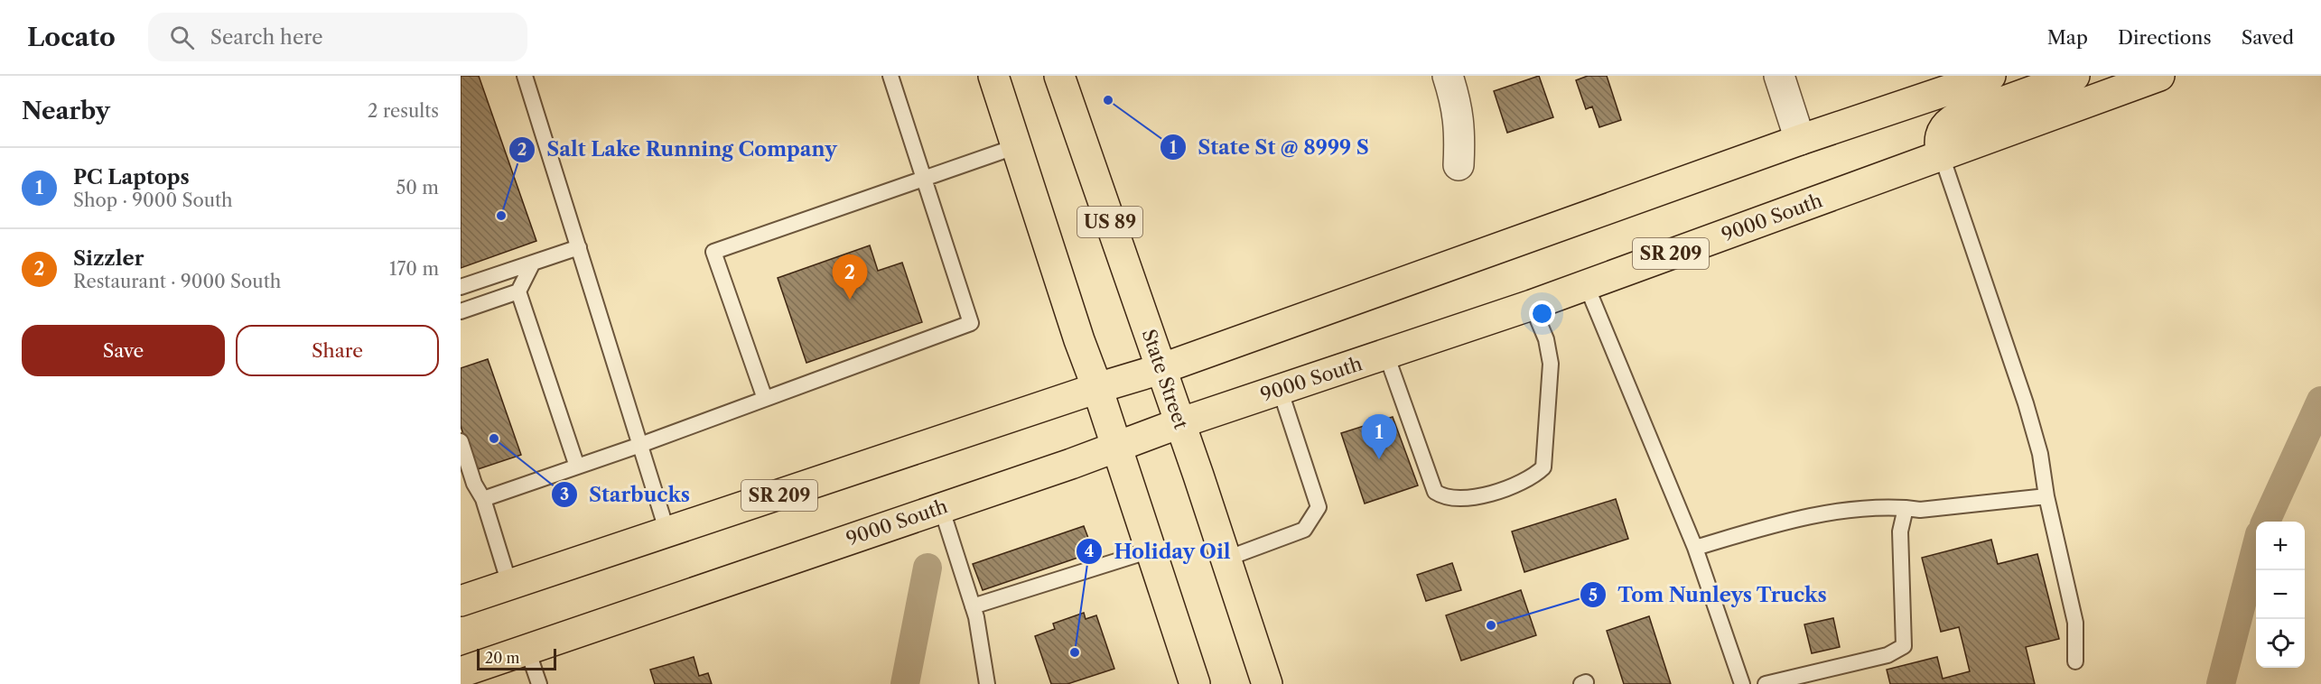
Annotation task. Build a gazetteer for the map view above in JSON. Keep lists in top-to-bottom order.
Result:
{
  "streets": {
    "main road": [
      "9000 South",
      "US 89",
      "SR 209",
      "State Street"
    ]
  },
  "crossings": [
    ["9000 South", "State Street"],
    ["SR 209", "State Street"]
  ],
  "places": [
    "State St @ 8999 S",
    "Salt Lake Running Company",
    "Starbucks",
    "Tom Nunleys Trucks",
    "Holiday Oil"
  ],
  "scale_bar": "20 m",
  "page": {
    "header": "Locato",
    "search": "Search here",
    "nav": ["Map", "Directions", "Saved"],
    "heading": ["Nearby", "2 results"],
    "list": [
      {
        "mark": "1",
        "name": "PC Laptops",
        "note": "Shop · 9000 South",
        "value": "50 m"
      },
      {
        "mark": "2",
        "name": "Sizzler",
        "note": "Restaurant · 9000 South",
        "value": "170 m"
      }
    ],
    "pins": ["2", "1"],
    "buttons": ["Save", "Share"],
    "map_buttons": ["+", "−"],
    "scale": "20 m"
  }
}
